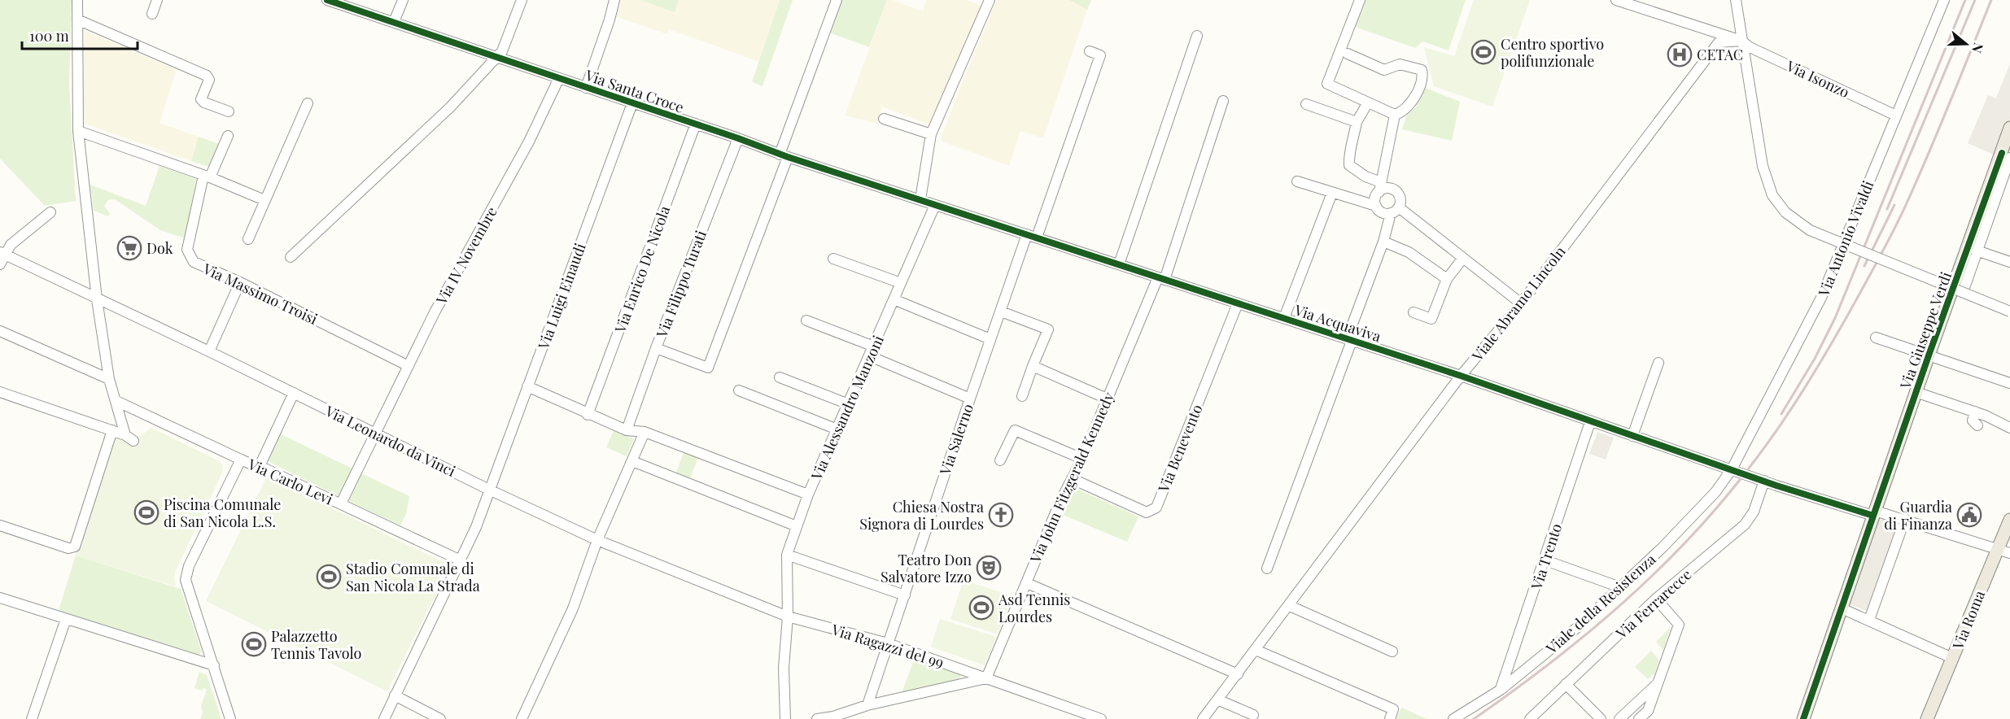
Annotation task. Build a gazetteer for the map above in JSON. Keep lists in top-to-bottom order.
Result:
{
  "streets": {
    "main road": ["Via Giuseppe Verdi", "Via Roma"],
    "street": [
      "Via Isonzo",
      "Via Santa Croce",
      "Via Antonio Vivaldi",
      "Via IV Novembre",
      "Via Enrico De Nicola",
      "Via Filippo Turati",
      "Via Massimo Troisi",
      "Via Luigi Einaudi",
      "Viale Abramo Lincoln",
      "Via Acquaviva",
      "Via Alessandro Manzoni",
      "Via Salerno",
      "Via Leonardo da Vinci",
      "Via Benevento",
      "Via John Fitzgerald Kennedy",
      "Via Carlo Levi",
      "Via Trento",
      "Viale della Resistenza",
      "Via Ferrarecce",
      "Via Ragazzi del 99"
    ]
  },
  "crossings": [
    ["Via Isonzo", "Via Antonio Vivaldi"],
    ["Via Isonzo", "Viale Abramo Lincoln"],
    ["Via Santa Croce", "Via IV Novembre"],
    ["Via Santa Croce", "Via Enrico De Nicola"],
    ["Via Santa Croce", "Via Filippo Turati"],
    ["Via Santa Croce", "Via Luigi Einaudi"],
    ["Via Santa Croce", "Via Acquaviva"],
    ["Via Santa Croce", "Via Alessandro Manzoni"],
    ["Via Antonio Vivaldi", "Via Acquaviva"],
    ["Via Antonio Vivaldi", "Viale della Resistenza"],
    ["Via IV Novembre", "Via Massimo Troisi"],
    ["Via IV Novembre", "Via Leonardo da Vinci"],
    ["Via IV Novembre", "Via Carlo Levi"],
    ["Via Luigi Einaudi", "Via Leonardo da Vinci"],
    ["Via Luigi Einaudi", "Via Carlo Levi"],
    ["Viale Abramo Lincoln", "Via Acquaviva"],
    ["Via Acquaviva", "Via Giuseppe Verdi"],
    ["Via Acquaviva", "Via Alessandro Manzoni"],
    ["Via Acquaviva", "Via Salerno"],
    ["Via Acquaviva", "Via Benevento"],
    ["Via Acquaviva", "Via John Fitzgerald Kennedy"],
    ["Via Acquaviva", "Via Trento"],
    ["Via Acquaviva", "Viale della Resistenza"],
    ["Via Acquaviva", "Via Ferrarecce"],
    ["Via Acquaviva", "Via Roma"],
    ["Via Alessandro Manzoni", "Via Leonardo da Vinci"],
    ["Via Alessandro Manzoni", "Via Ragazzi del 99"],
    ["Via Salerno", "Via Ragazzi del 99"],
    ["Via Leonardo da Vinci", "Via Ragazzi del 99"],
    ["Via Benevento", "Via John Fitzgerald Kennedy"],
    ["Via John Fitzgerald Kennedy", "Via Ragazzi del 99"],
    ["Via Trento", "Viale della Resistenza"]
  ],
  "places": {
    "sports": [
      "Centro sportivo polifunzionale",
      "Piscina Comunale di San Nicola L.S.",
      "Stadio Comunale di San Nicola La Strada",
      "Asd Tennis Lourdes",
      "Palazzetto Tennis Tavolo"
    ],
    "hospital": ["CETAC"],
    "supermarket": ["Dok"],
    "church": ["Chiesa Nostra Signora di Lourdes"],
    "public building": ["Guardia di Finanza"],
    "theatre": ["Teatro Don Salvatore Izzo"]
  },
  "scale_bar": "100 m",
  "north": "right"
}
